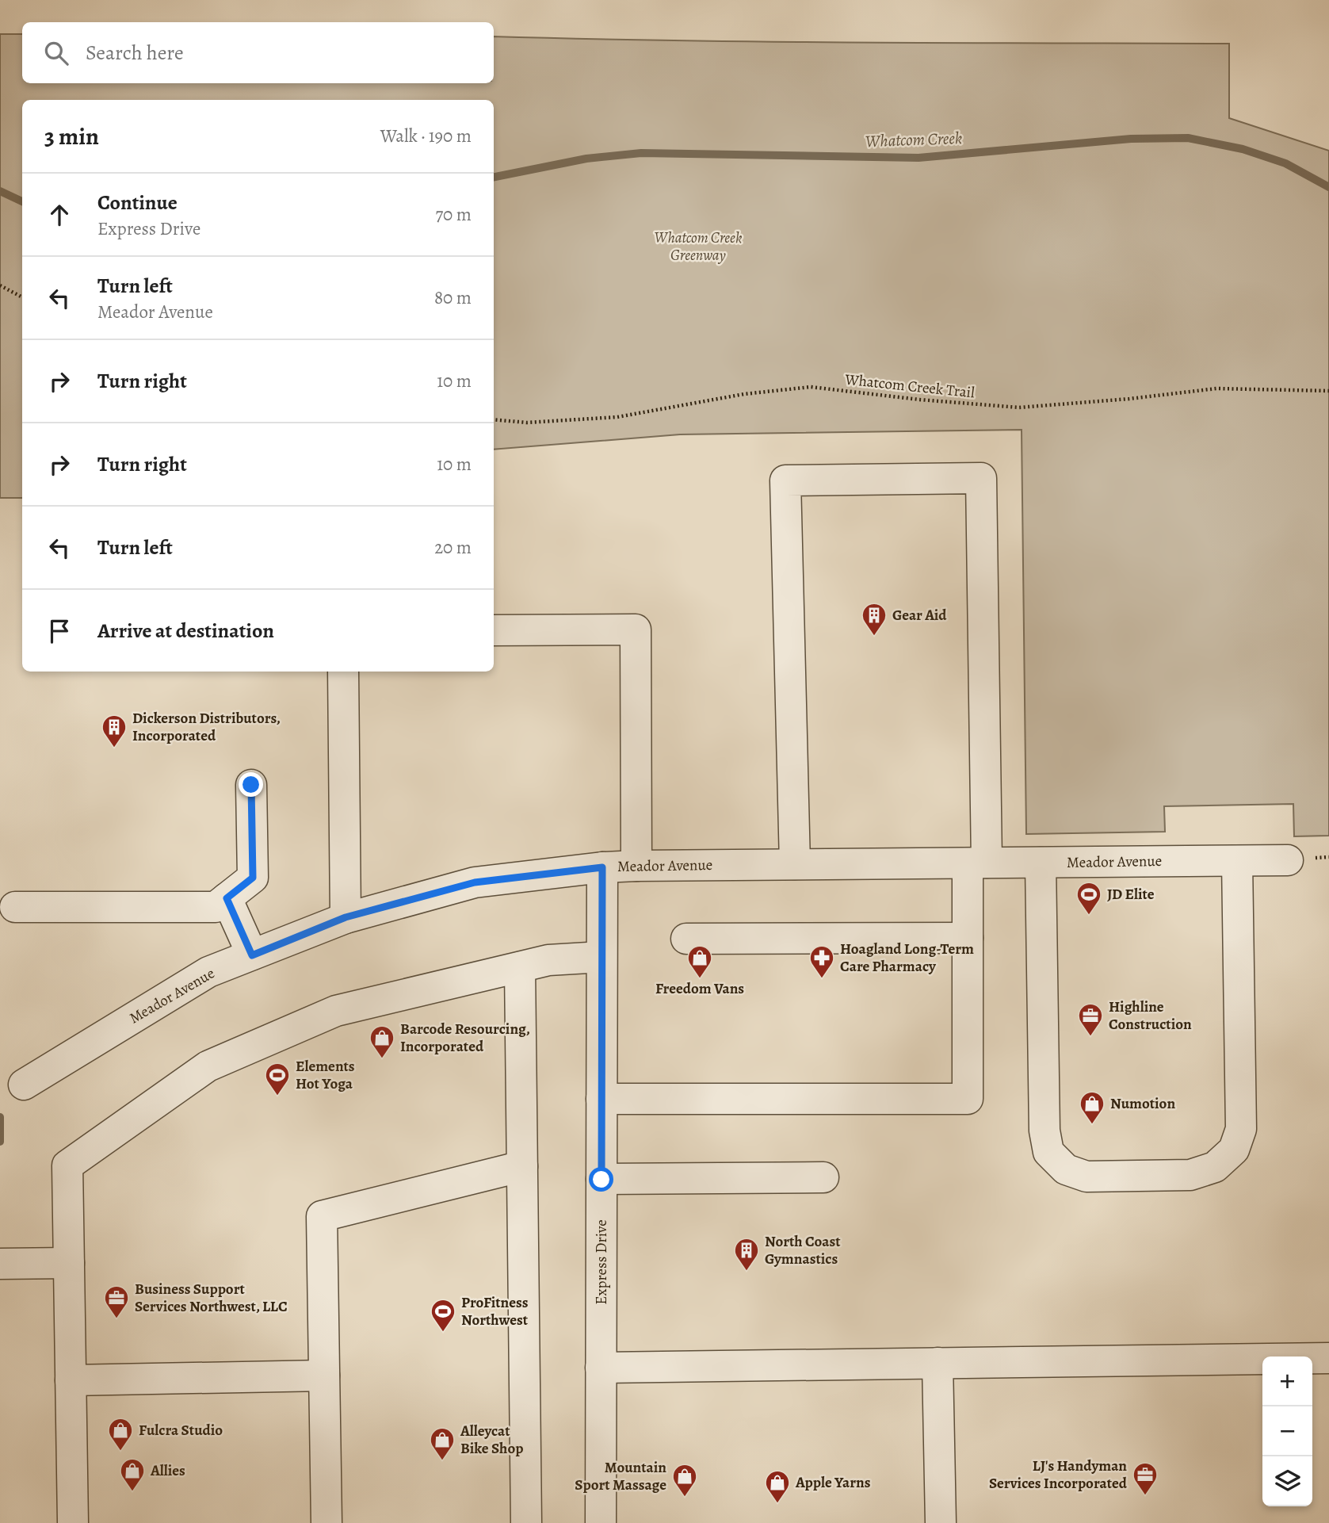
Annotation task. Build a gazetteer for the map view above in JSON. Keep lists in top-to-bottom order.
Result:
{
  "streets": {
    "street": ["Meador Avenue", "Express Drive"],
    "path": ["Whatcom Creek Trail"]
  },
  "crossings": [
    ["Meador Avenue", "Express Drive"]
  ],
  "water": ["Whatcom Creek"],
  "parks": ["Whatcom Creek Greenway"],
  "places": {
    "building": ["Gear Aid", "Dickerson Distributors, Incorporated", "North Coast Gymnastics"],
    "sports": ["JD Elite", "Elements Hot Yoga", "ProFitness Northwest"],
    "shop": [
      "Freedom Vans",
      "Barcode Resourcing, Incorporated",
      "Numotion",
      "Fulcra Studio",
      "Alleycat Bike Shop",
      "Allies",
      "Mountain Sport Massage",
      "Apple Yarns"
    ],
    "pharmacy": ["Hoagland Long-Term Care Pharmacy"],
    "office": ["Highline Construction", "Business Support Services Northwest, LLC", "LJ's Handyman Services Incorporated"]
  },
  "page": {
    "search": "Search here",
    "heading": ["3 min", "Walk · 190 m"],
    "list": [
      ["Continue", "Express Drive", "70 m"],
      ["Turn left", "Meador Avenue", "80 m"],
      ["Turn right", "10 m"],
      ["Turn right", "10 m"],
      ["Turn left", "20 m"],
      "Arrive at destination"
    ],
    "map_buttons": ["+", "−"]
  }
}
